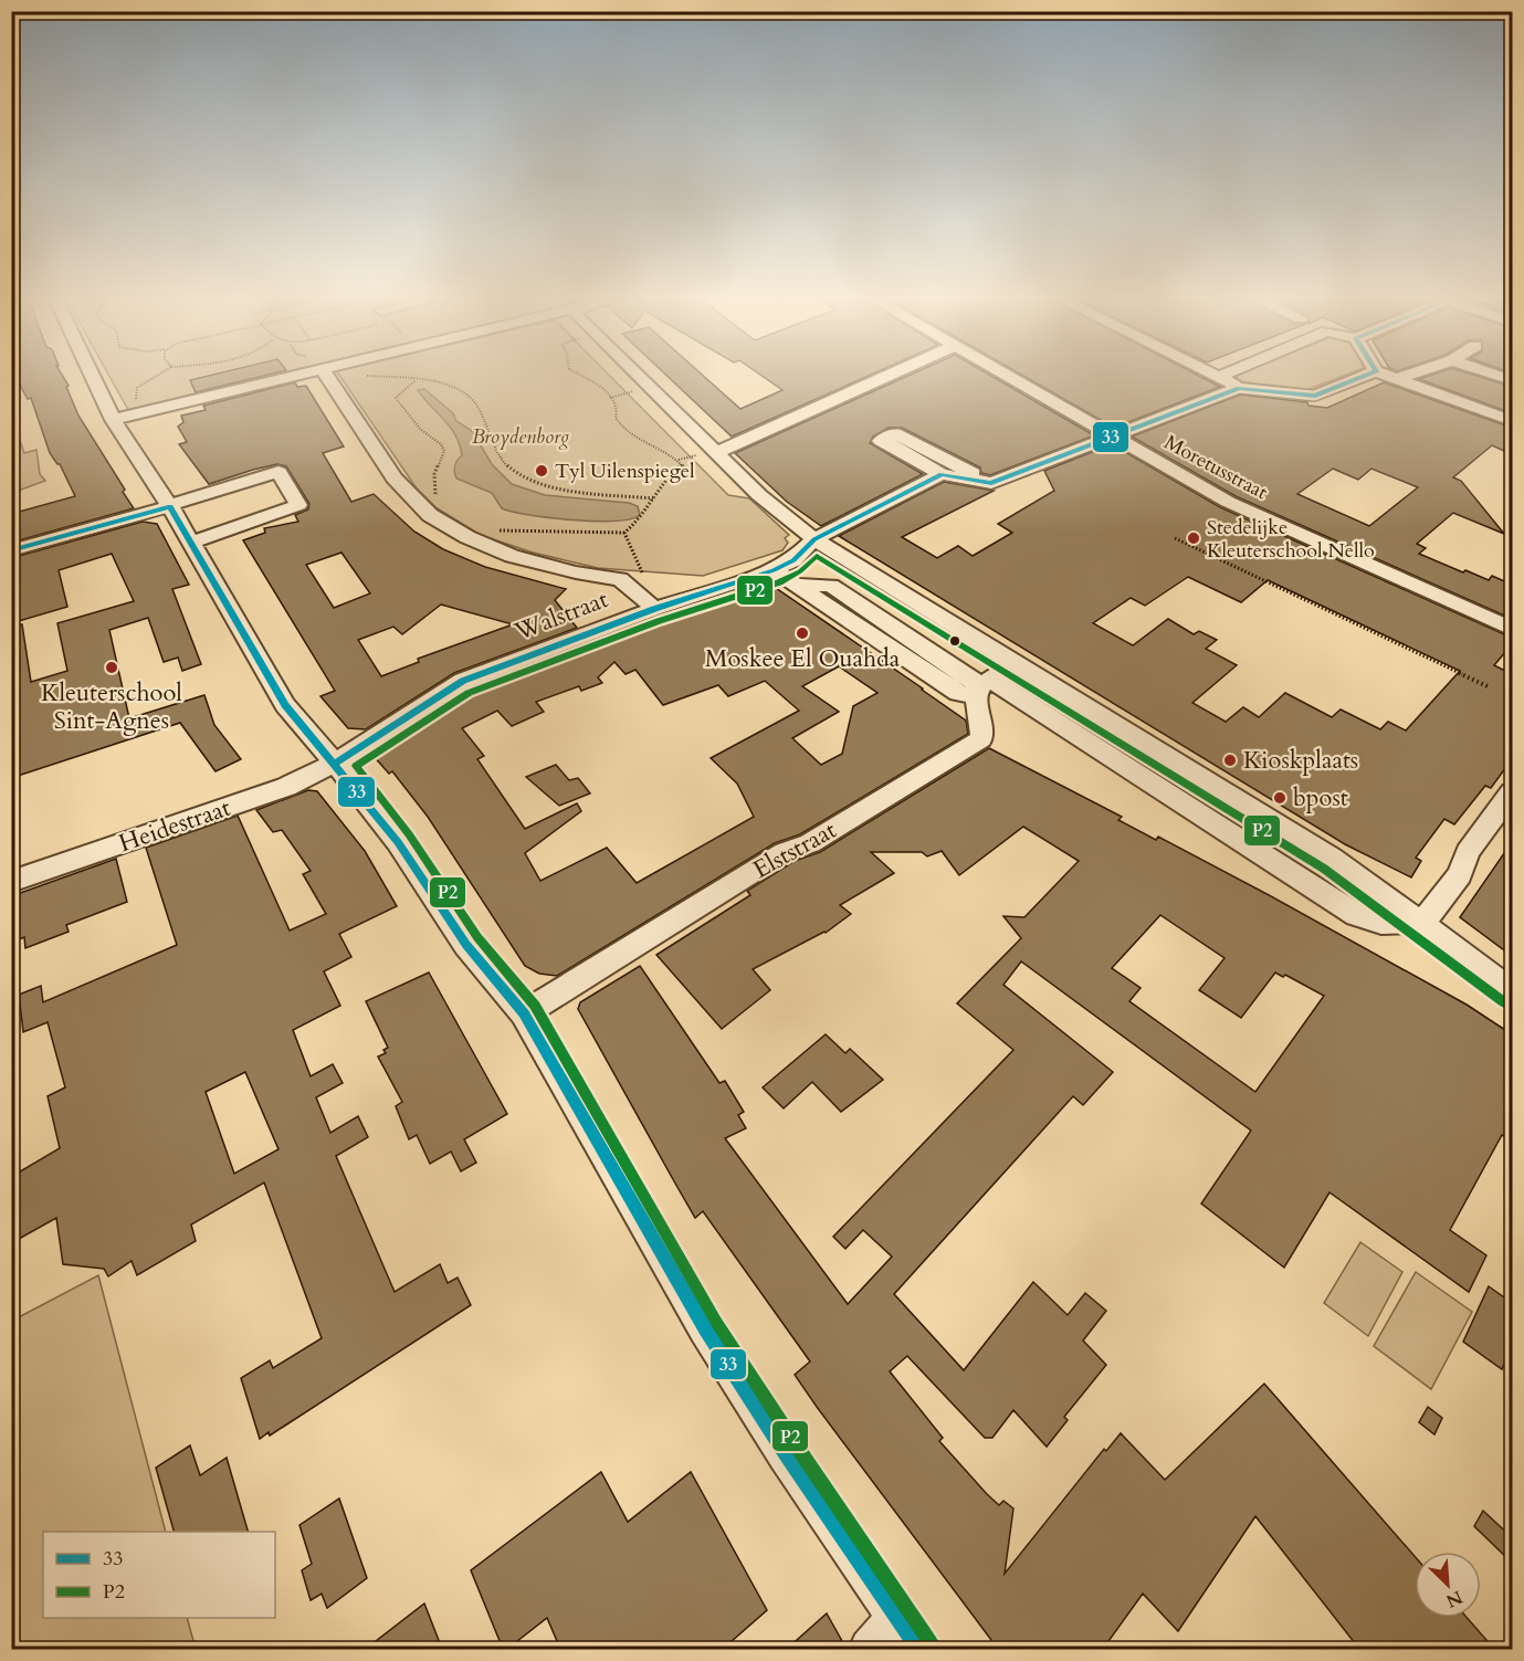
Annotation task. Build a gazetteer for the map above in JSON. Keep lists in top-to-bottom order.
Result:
{
  "streets": {
    "street": [
      "Moretusstraat",
      "Walstraat",
      "Heidestraat",
      "Elststraat"
    ]
  },
  "crossings": [
    ["Walstraat", "Heidestraat"]
  ],
  "parks": ["Broydenborg"],
  "places": [
    "Tyl Uilenspiegel",
    "Stedelijke Kleuterschool Nello",
    "Moskee El Ouahda",
    "Kleuterschool Sint-Agnes",
    "Kioskplaats",
    "bpost"
  ],
  "lines": ["transit line 33", "transit line P2"],
  "legend": ["33", "P2"],
  "north": "bottom right"
}
